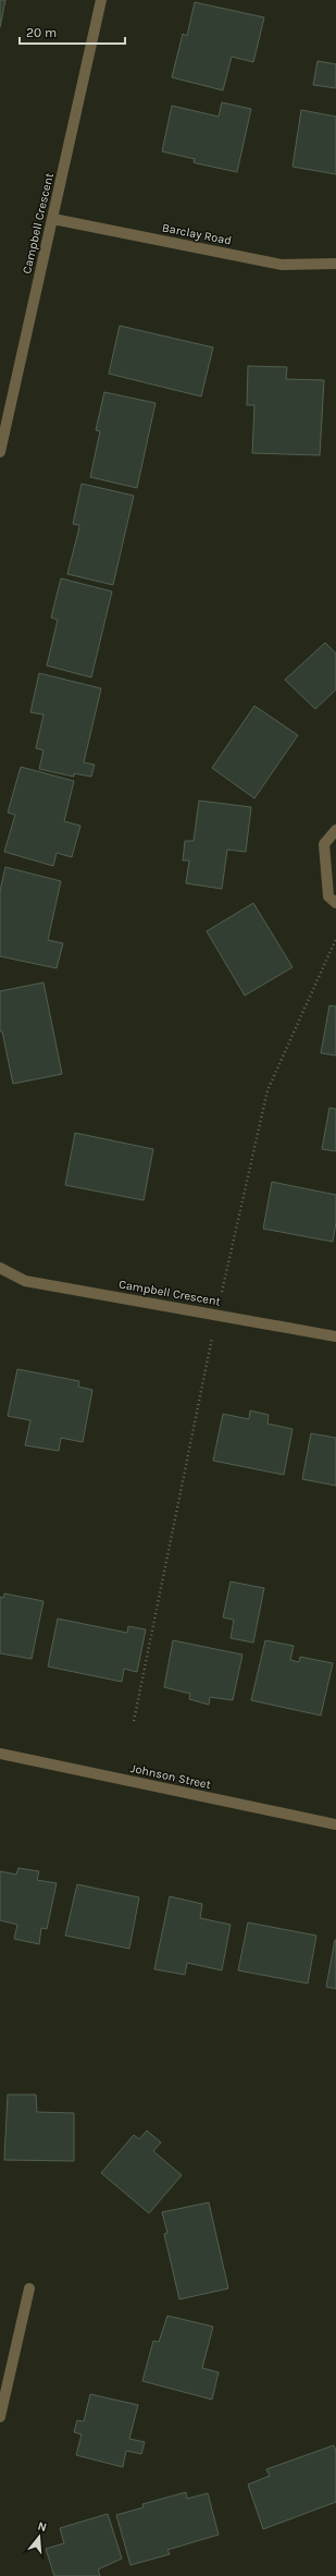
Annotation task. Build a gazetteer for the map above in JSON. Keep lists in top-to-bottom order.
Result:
{
  "streets": {
    "street": ["Campbell Crescent", "Barclay Road", "Johnson Street"]
  },
  "crossings": [
    ["Campbell Crescent", "Barclay Road"]
  ],
  "scale_bar": "20 m",
  "north": "top"
}
